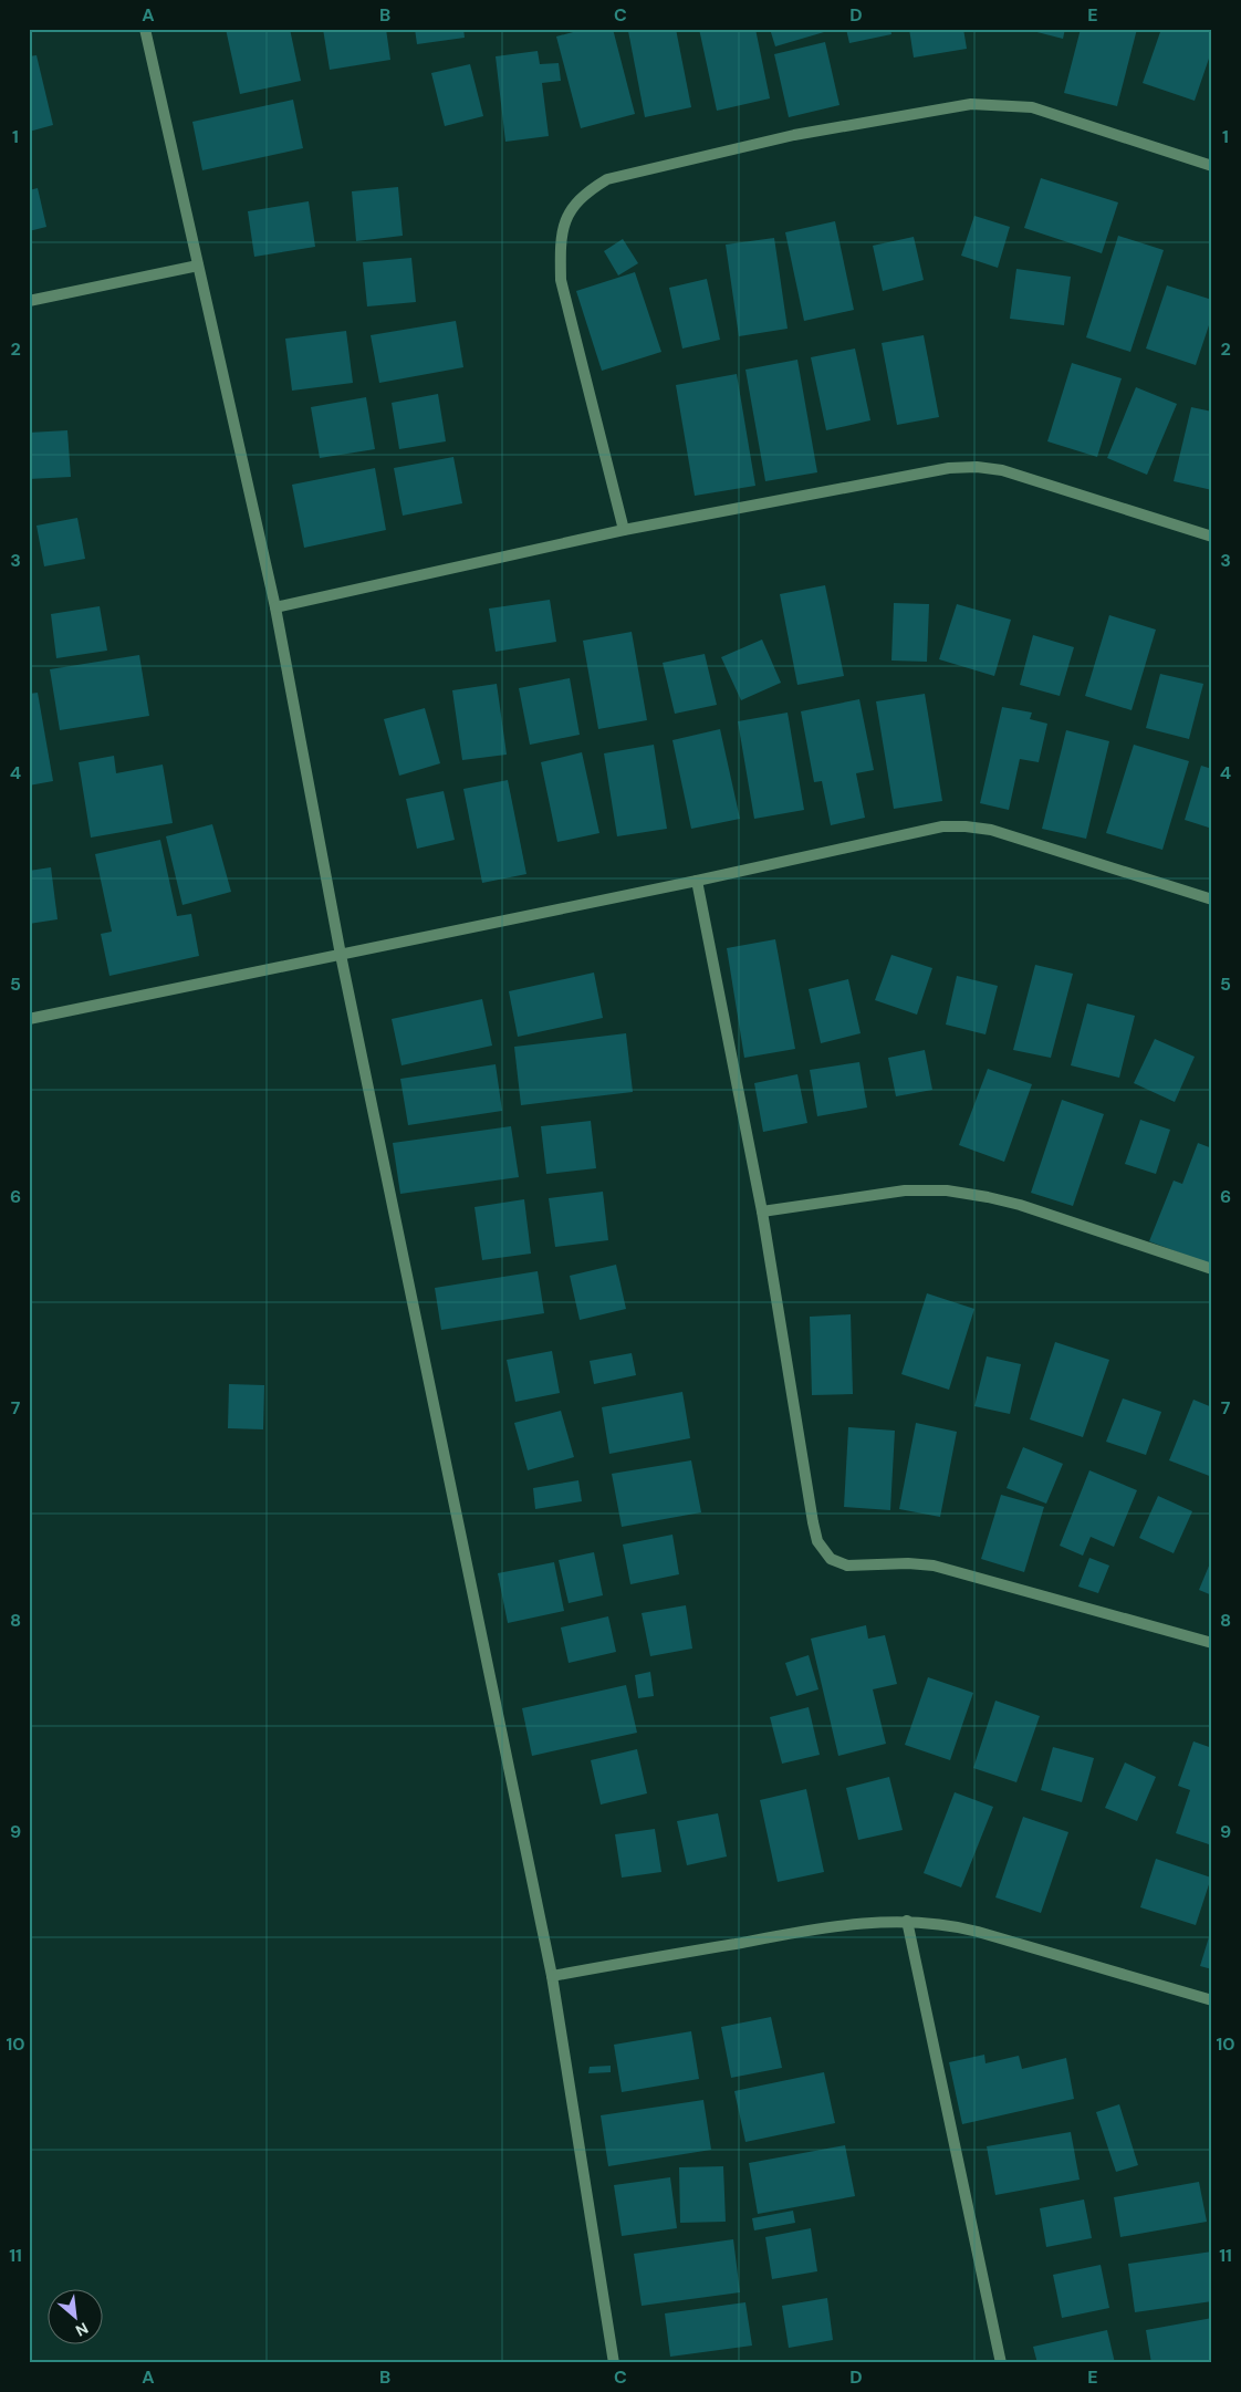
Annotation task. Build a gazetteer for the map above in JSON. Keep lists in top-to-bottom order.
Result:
{
  "north": "bottom right",
  "grid": {
    "columns": [
      "A",
      "B",
      "C",
      "D",
      "E"
    ],
    "rows": [
      "1",
      "2",
      "3",
      "4",
      "5",
      "6",
      "7",
      "8",
      "9",
      "10",
      "11"
    ]
  }
}
